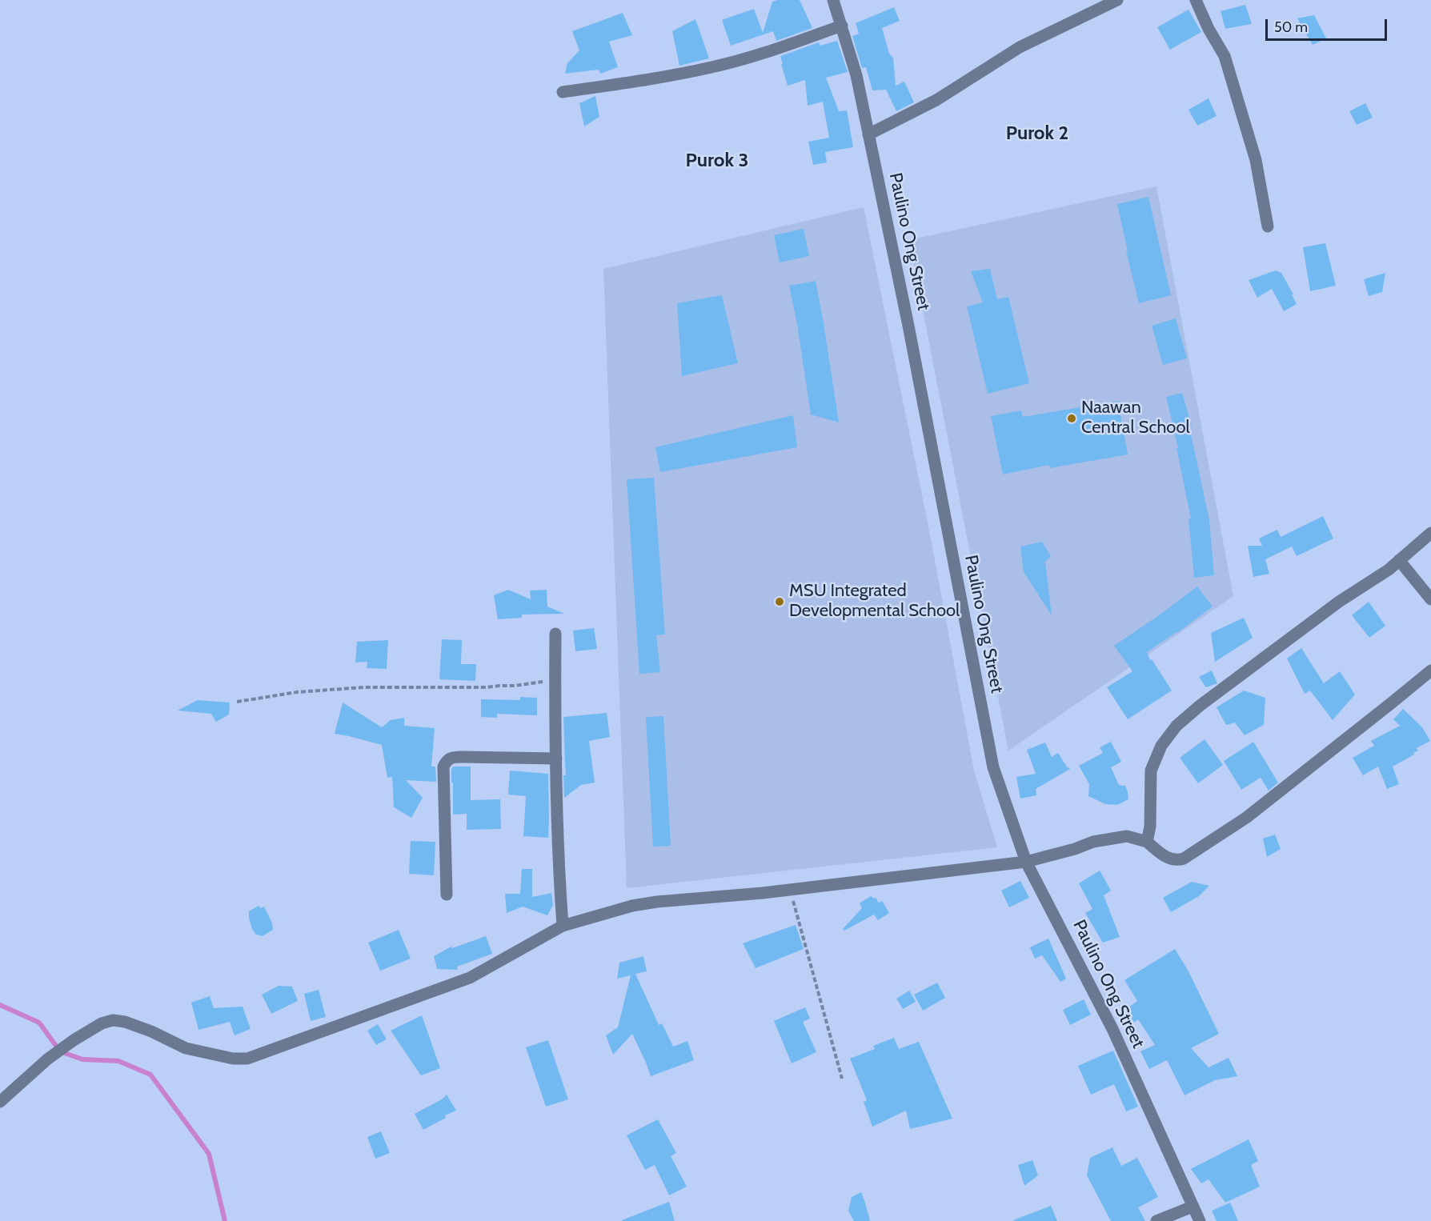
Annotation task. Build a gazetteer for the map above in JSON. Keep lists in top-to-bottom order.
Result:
{
  "streets": {
    "street": ["Paulino Ong Street"]
  },
  "districts": ["Purok 2", "Purok 3"],
  "places": ["Naawan Central School", "MSU Integrated Developmental School"],
  "scale_bar": "50 m"
}
